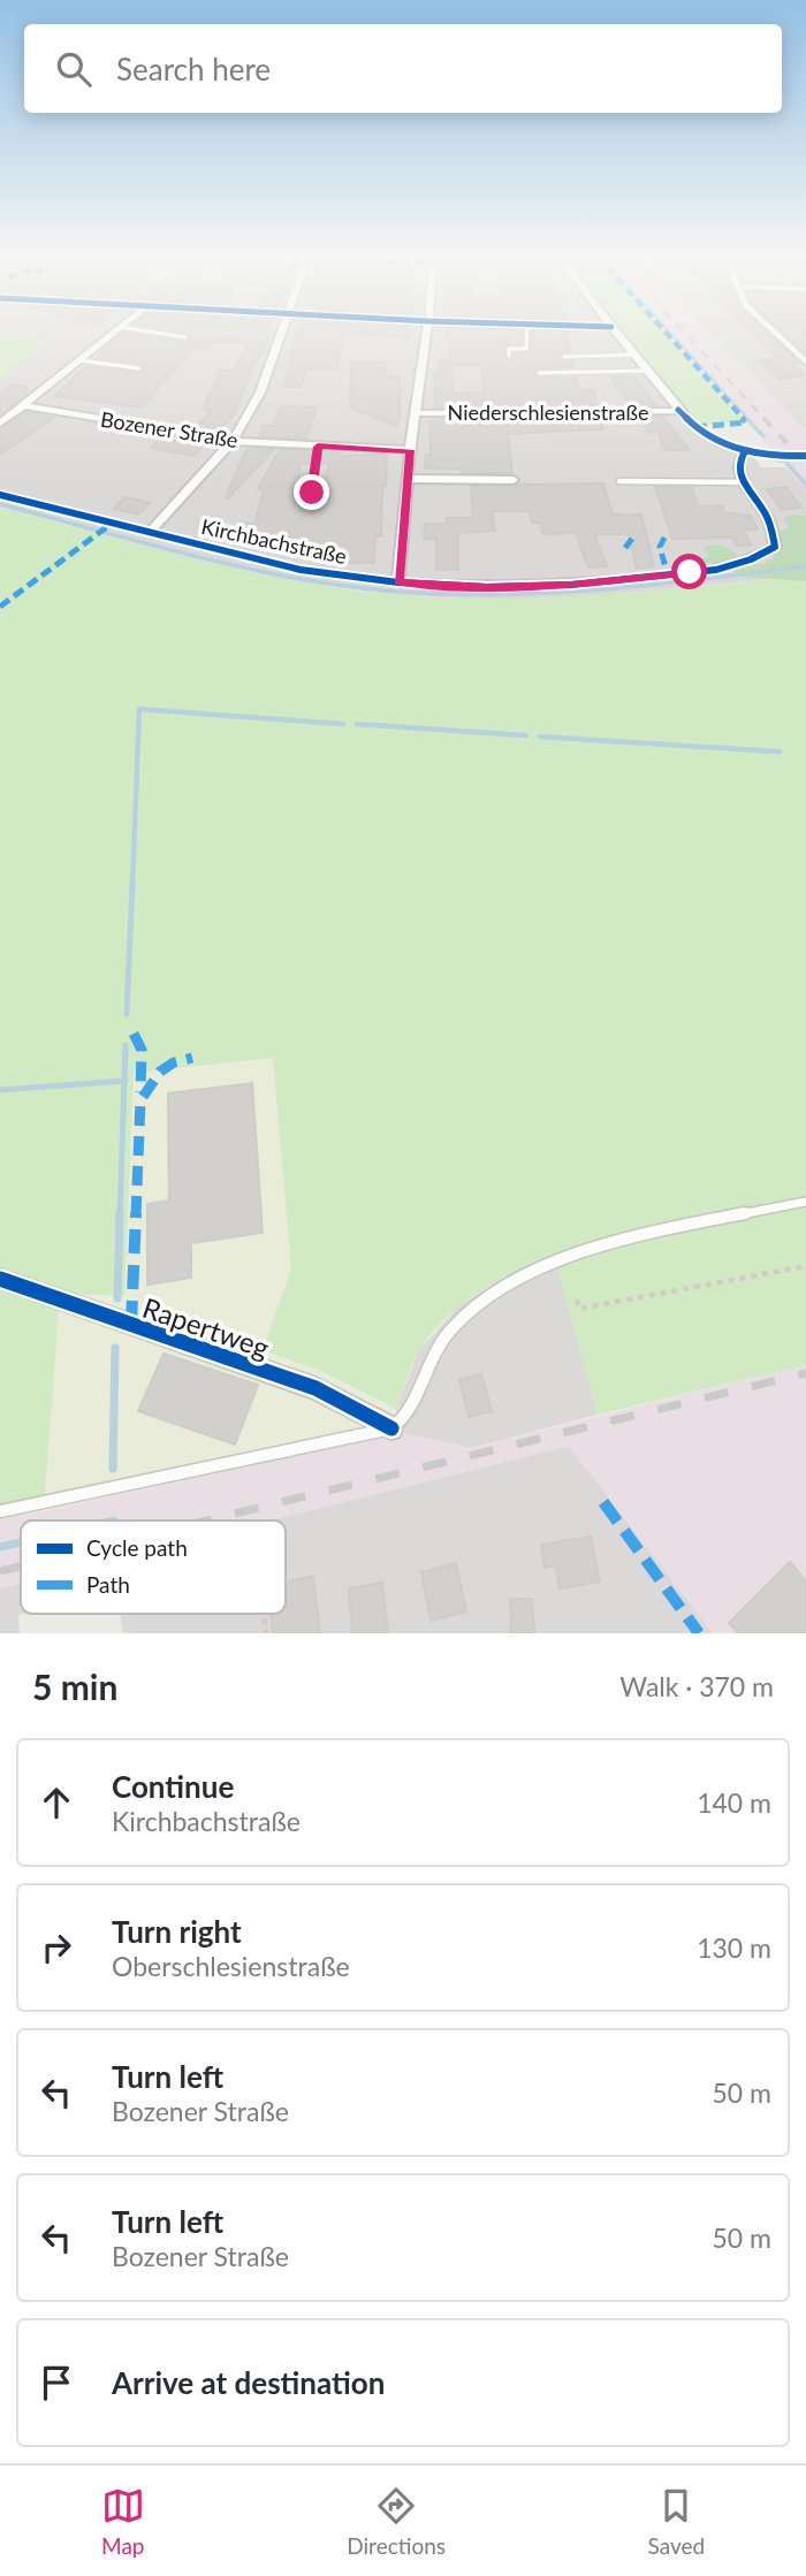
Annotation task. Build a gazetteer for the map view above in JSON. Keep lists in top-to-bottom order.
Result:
{
  "streets": {
    "street": [
      "Niederschlesienstraße",
      "Bozener Straße",
      "Kirchbachstraße",
      "Rapertweg"
    ]
  },
  "legend": ["Cycle path", "Path"],
  "page": {
    "search": "Search here",
    "heading": ["5 min", "Walk · 370 m"],
    "list": [
      ["Continue", "Kirchbachstraße", "140 m"],
      ["Turn right", "Oberschlesienstraße", "130 m"],
      ["Turn left", "Bozener Straße", "50 m"],
      ["Turn left", "Bozener Straße", "50 m"],
      "Arrive at destination"
    ],
    "nav": ["Map", "Directions", "Saved"]
  }
}
